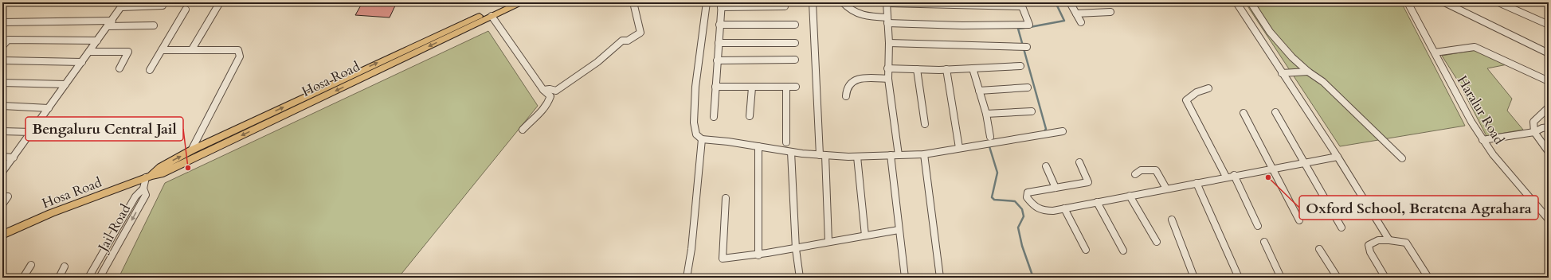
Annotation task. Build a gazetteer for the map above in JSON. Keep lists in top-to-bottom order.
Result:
{
  "streets": {
    "main road": ["Hosa Road"],
    "street": ["Haralur Road", "Jail Road"]
  },
  "crossings": [
    ["Hosa Road", "Jail Road"]
  ],
  "places": ["Bengaluru Central Jail", "Oxford School, Beratena Agrahara"]
}
